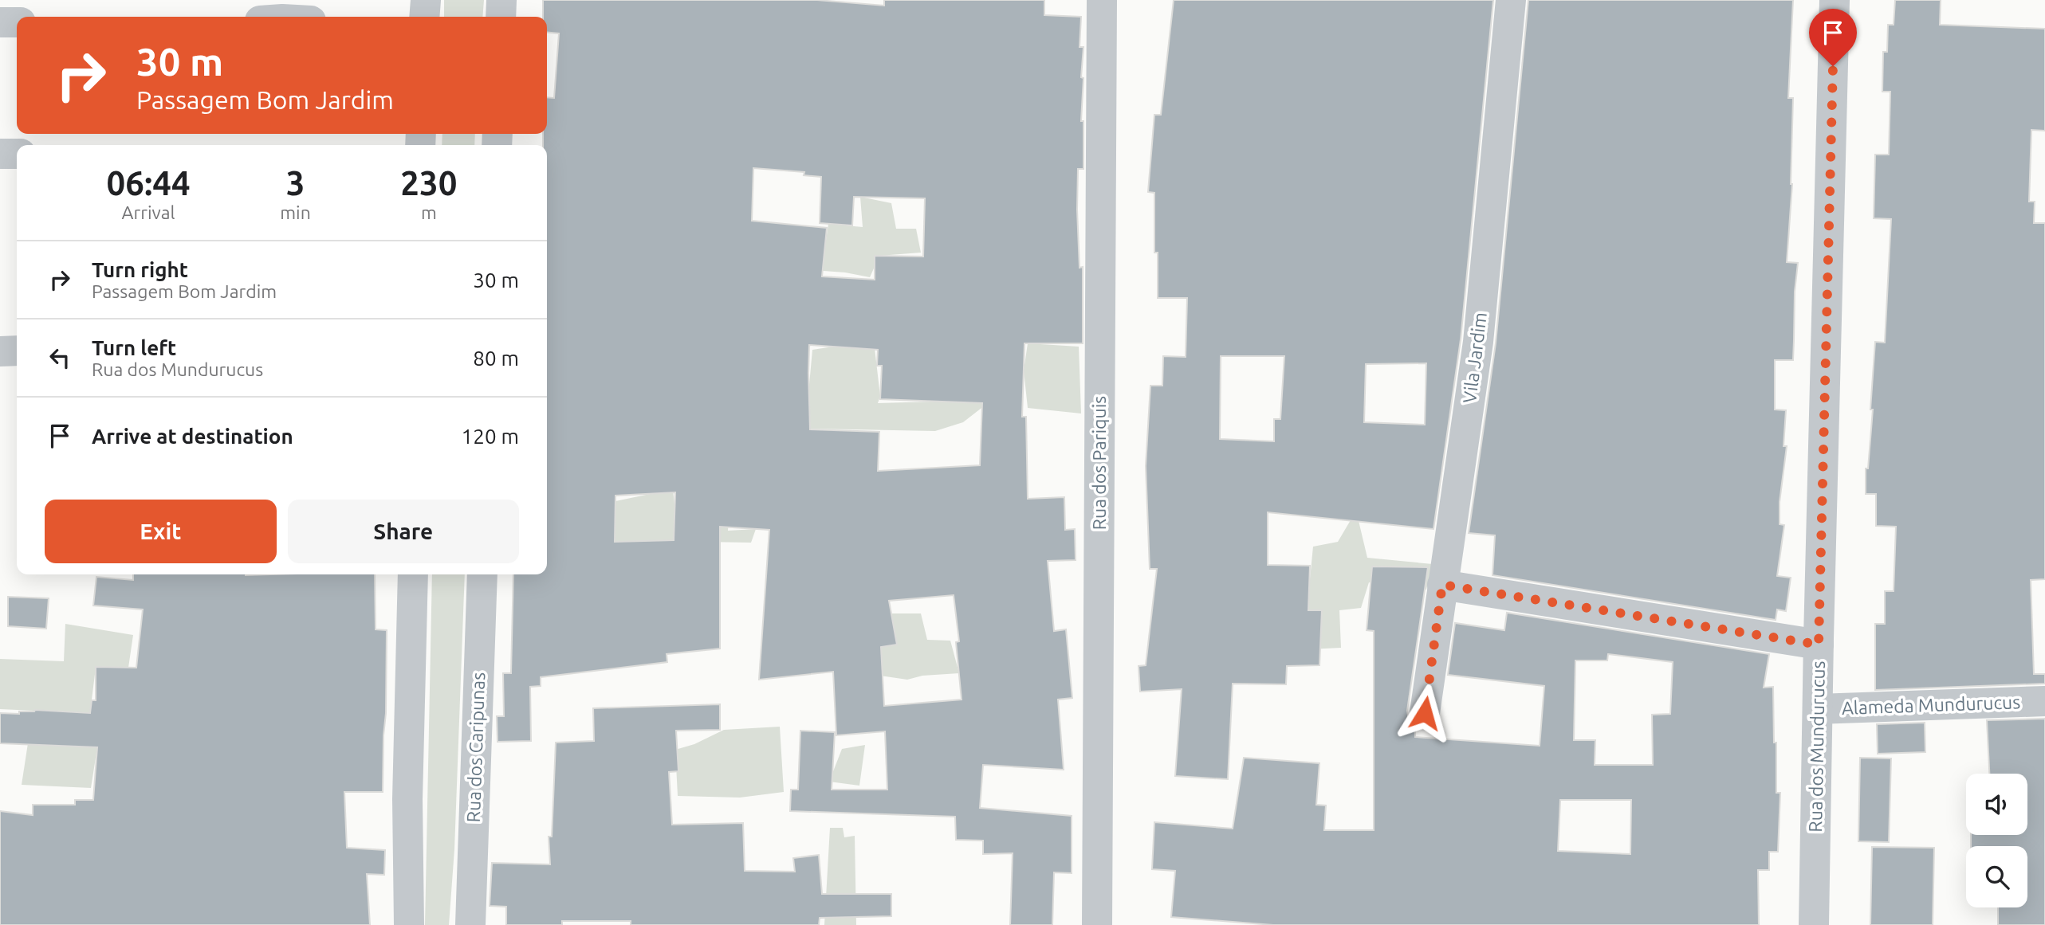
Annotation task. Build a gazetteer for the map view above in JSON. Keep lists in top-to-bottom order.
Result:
{
  "streets": {
    "street": [
      "Vila Jardim",
      "Rua dos Pariquis",
      "Alameda Mundurucus",
      "Rua dos Mundurucus",
      "Rua dos Caripunas"
    ]
  },
  "crossings": [
    ["Alameda Mundurucus", "Rua dos Mundurucus"]
  ],
  "page": {
    "turn": ["30 m", "Passagem Bom Jardim"],
    "eta": [
      "06:44",
      "Arrival",
      "3",
      "min",
      "230",
      "m"
    ],
    "list": [
      {
        "name": "Turn right",
        "note": "Passagem Bom Jardim",
        "value": "30 m"
      },
      {
        "name": "Turn left",
        "note": "Rua dos Mundurucus",
        "value": "80 m"
      },
      {
        "name": "Arrive at destination",
        "value": "120 m"
      }
    ],
    "buttons": ["Exit", "Share"]
  }
}
